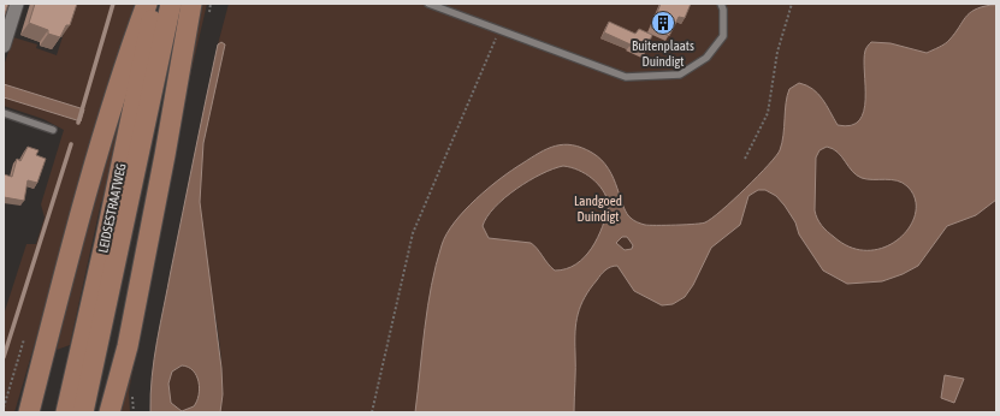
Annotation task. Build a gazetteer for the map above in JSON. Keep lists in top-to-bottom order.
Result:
{
  "streets": {
    "main road": ["LEIDSESTRAATWEG"]
  },
  "parks": ["Landgoed Duindigt"],
  "places": {
    "building": ["Buitenplaats Duindigt"]
  }
}
